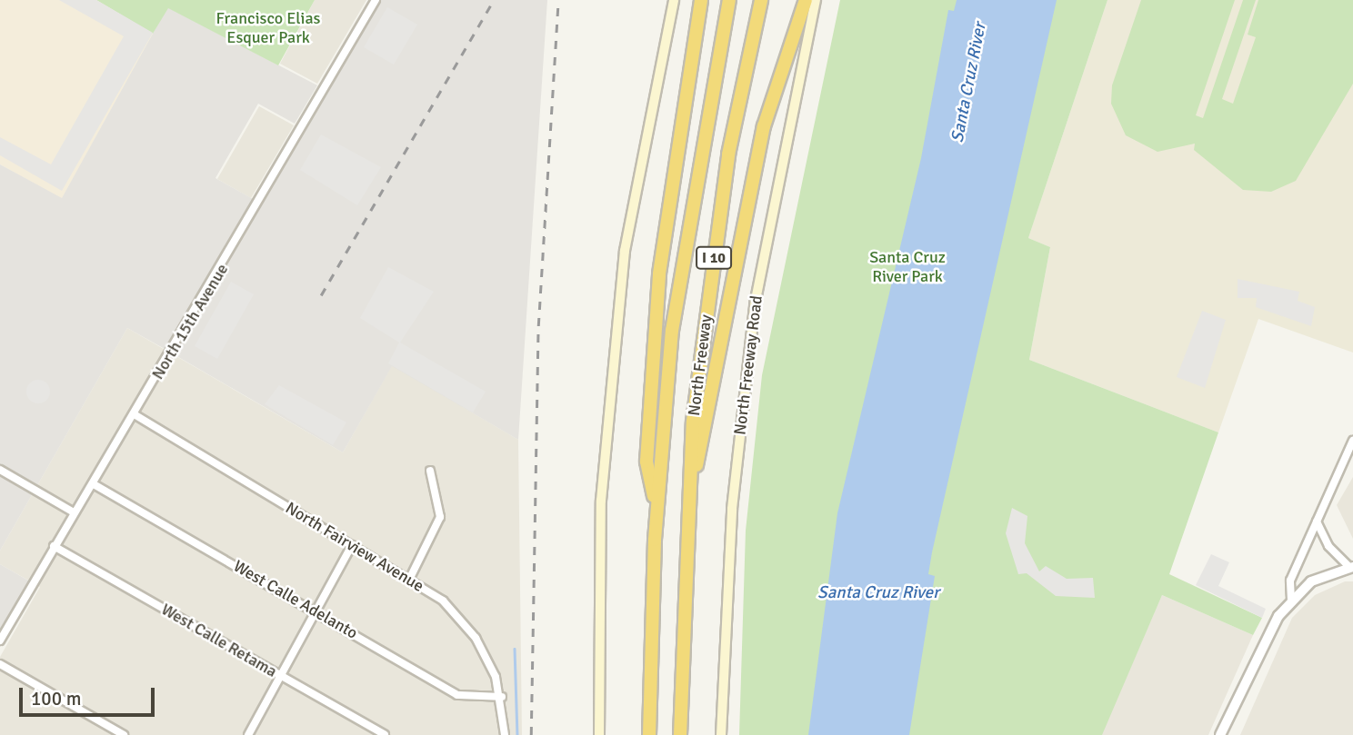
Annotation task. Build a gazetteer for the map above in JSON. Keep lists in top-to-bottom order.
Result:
{
  "streets": {
    "highway": ["I 10", "North Freeway"],
    "main road": ["North Freeway Road"],
    "street": [
      "North 15th Avenue",
      "North Fairview Avenue",
      "West Calle Adelanto",
      "West Calle Retama"
    ]
  },
  "crossings": [
    ["North 15th Avenue", "North Fairview Avenue"],
    ["North 15th Avenue", "West Calle Adelanto"],
    ["North 15th Avenue", "West Calle Retama"],
    ["North Fairview Avenue", "West Calle Adelanto"]
  ],
  "water": ["Santa Cruz River"],
  "parks": ["Francisco Elias Esquer Park", "Santa Cruz River Park"],
  "scale_bar": "100 m"
}
